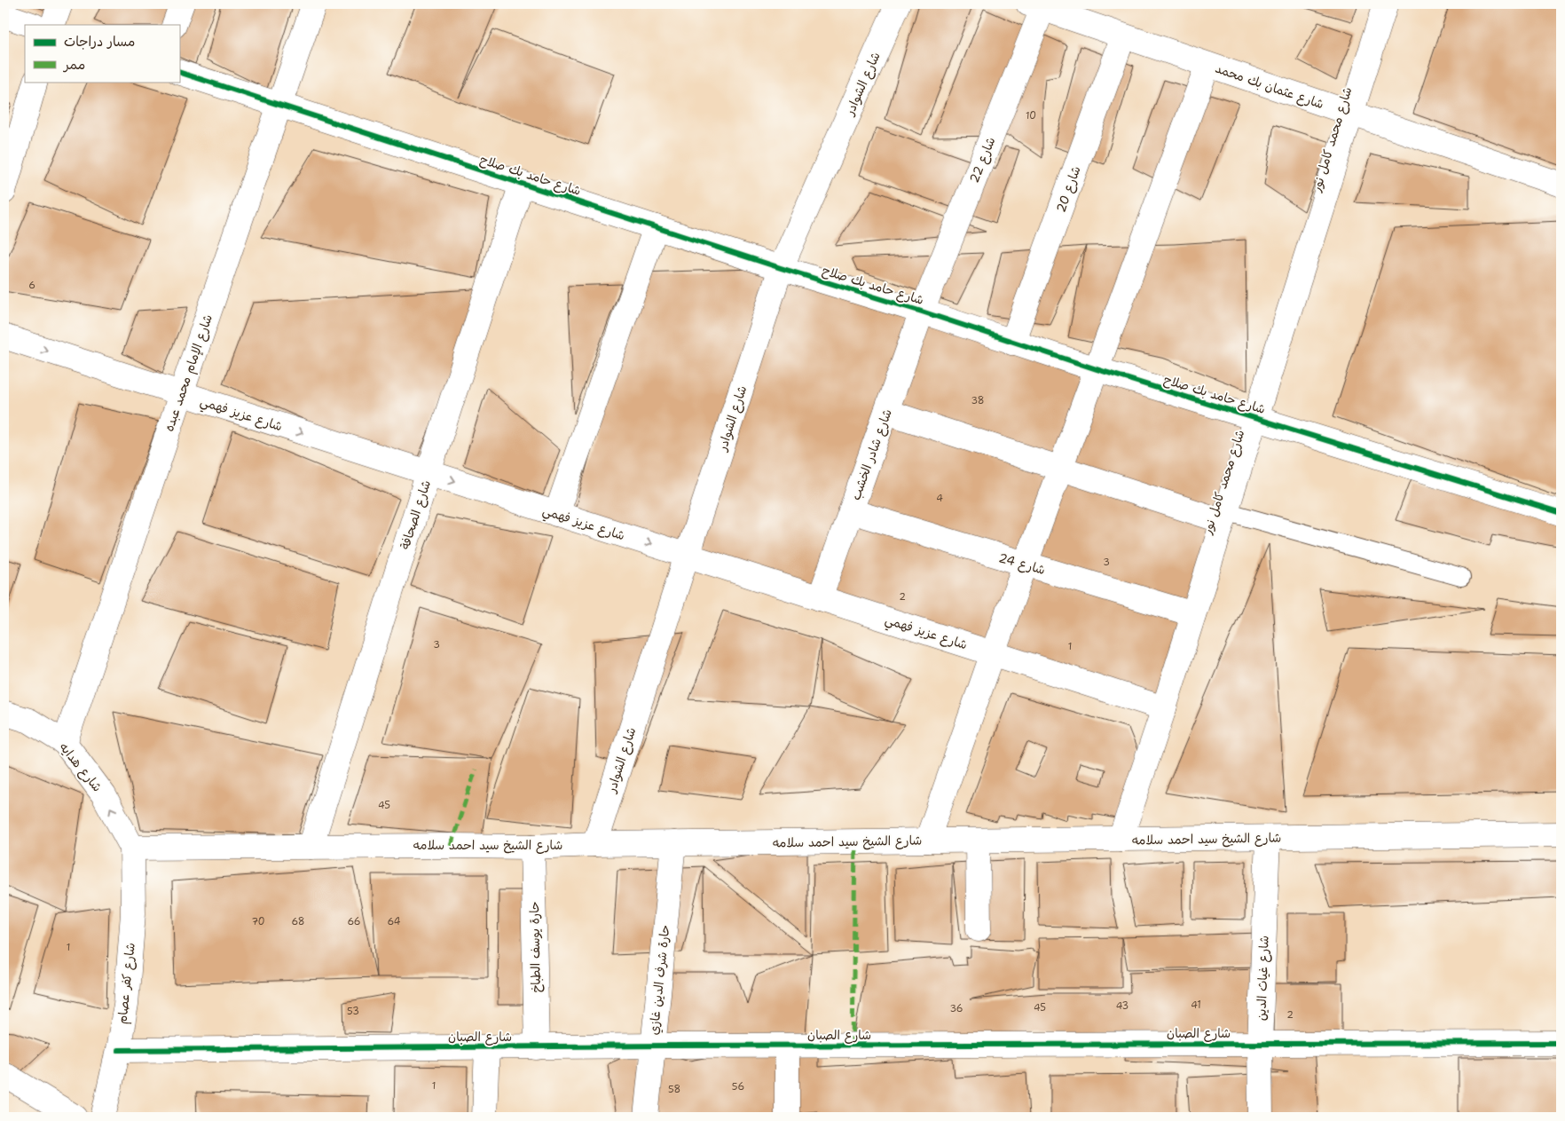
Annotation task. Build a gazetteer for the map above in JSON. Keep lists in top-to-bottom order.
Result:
{
  "streets": {
    "street": [
      "شارع الشوادر",
      "شارع عثمان بك محمد",
      "شارع محمد كامل نور",
      "شارع 22",
      "شارع حامد بك صلاح",
      "شارع 20",
      "شارع الإمام محمد عبده",
      "شارع عزيز فهمي",
      "شارع شادر الخشب",
      "شارع الصحافة",
      "شارع 24",
      "شارع هدايه",
      "شارع الشيخ سيد احمد سلامه",
      "حارة يوسف الطباخ",
      "شارع غياث الدين",
      "حارة شرف الدين غازي",
      "شارع كفر عصام",
      "شارع الصبان"
    ]
  },
  "crossings": [
    ["شارع الشوادر", "شارع حامد بك صلاح"],
    ["شارع الشوادر", "شارع عزيز فهمي"],
    ["شارع الشوادر", "شارع الشيخ سيد احمد سلامه"],
    ["شارع عثمان بك محمد", "شارع محمد كامل نور"],
    ["شارع عثمان بك محمد", "شارع 22"],
    ["شارع عثمان بك محمد", "شارع 20"],
    ["شارع محمد كامل نور", "شارع حامد بك صلاح"],
    ["شارع محمد كامل نور", "شارع عزيز فهمي"],
    ["شارع محمد كامل نور", "شارع 24"],
    ["شارع محمد كامل نور", "شارع الشيخ سيد احمد سلامه"],
    ["شارع 22", "شارع حامد بك صلاح"],
    ["شارع 22", "شارع شادر الخشب"],
    ["شارع حامد بك صلاح", "شارع 20"],
    ["شارع حامد بك صلاح", "شارع الإمام محمد عبده"],
    ["شارع حامد بك صلاح", "شارع شادر الخشب"],
    ["شارع حامد بك صلاح", "شارع الصحافة"],
    ["شارع الإمام محمد عبده", "شارع عزيز فهمي"],
    ["شارع الإمام محمد عبده", "شارع هدايه"],
    ["شارع عزيز فهمي", "شارع شادر الخشب"],
    ["شارع عزيز فهمي", "شارع الصحافة"],
    ["شارع شادر الخشب", "شارع 24"],
    ["شارع الصحافة", "شارع الشيخ سيد احمد سلامه"],
    ["شارع هدايه", "شارع الشيخ سيد احمد سلامه"],
    ["شارع هدايه", "شارع كفر عصام"],
    ["شارع الشيخ سيد احمد سلامه", "حارة يوسف الطباخ"],
    ["شارع الشيخ سيد احمد سلامه", "شارع غياث الدين"],
    ["شارع الشيخ سيد احمد سلامه", "حارة شرف الدين غازي"],
    ["شارع الشيخ سيد احمد سلامه", "شارع كفر عصام"],
    ["حارة يوسف الطباخ", "شارع الصبان"],
    ["شارع غياث الدين", "شارع الصبان"],
    ["حارة شرف الدين غازي", "شارع الصبان"],
    ["شارع كفر عصام", "شارع الصبان"]
  ],
  "one_way": ["شارع عزيز فهمي", "شارع هدايه"],
  "house_numbers": [
    "10",
    "6",
    "38",
    "4",
    "3",
    "2",
    "3",
    "1",
    "45",
    "70",
    "68",
    "66",
    "64",
    "1",
    "41",
    "43",
    "45",
    "36",
    "53",
    "2",
    "1",
    "56",
    "58"
  ],
  "legend": ["مسار دراجات", "ممر"]
}
